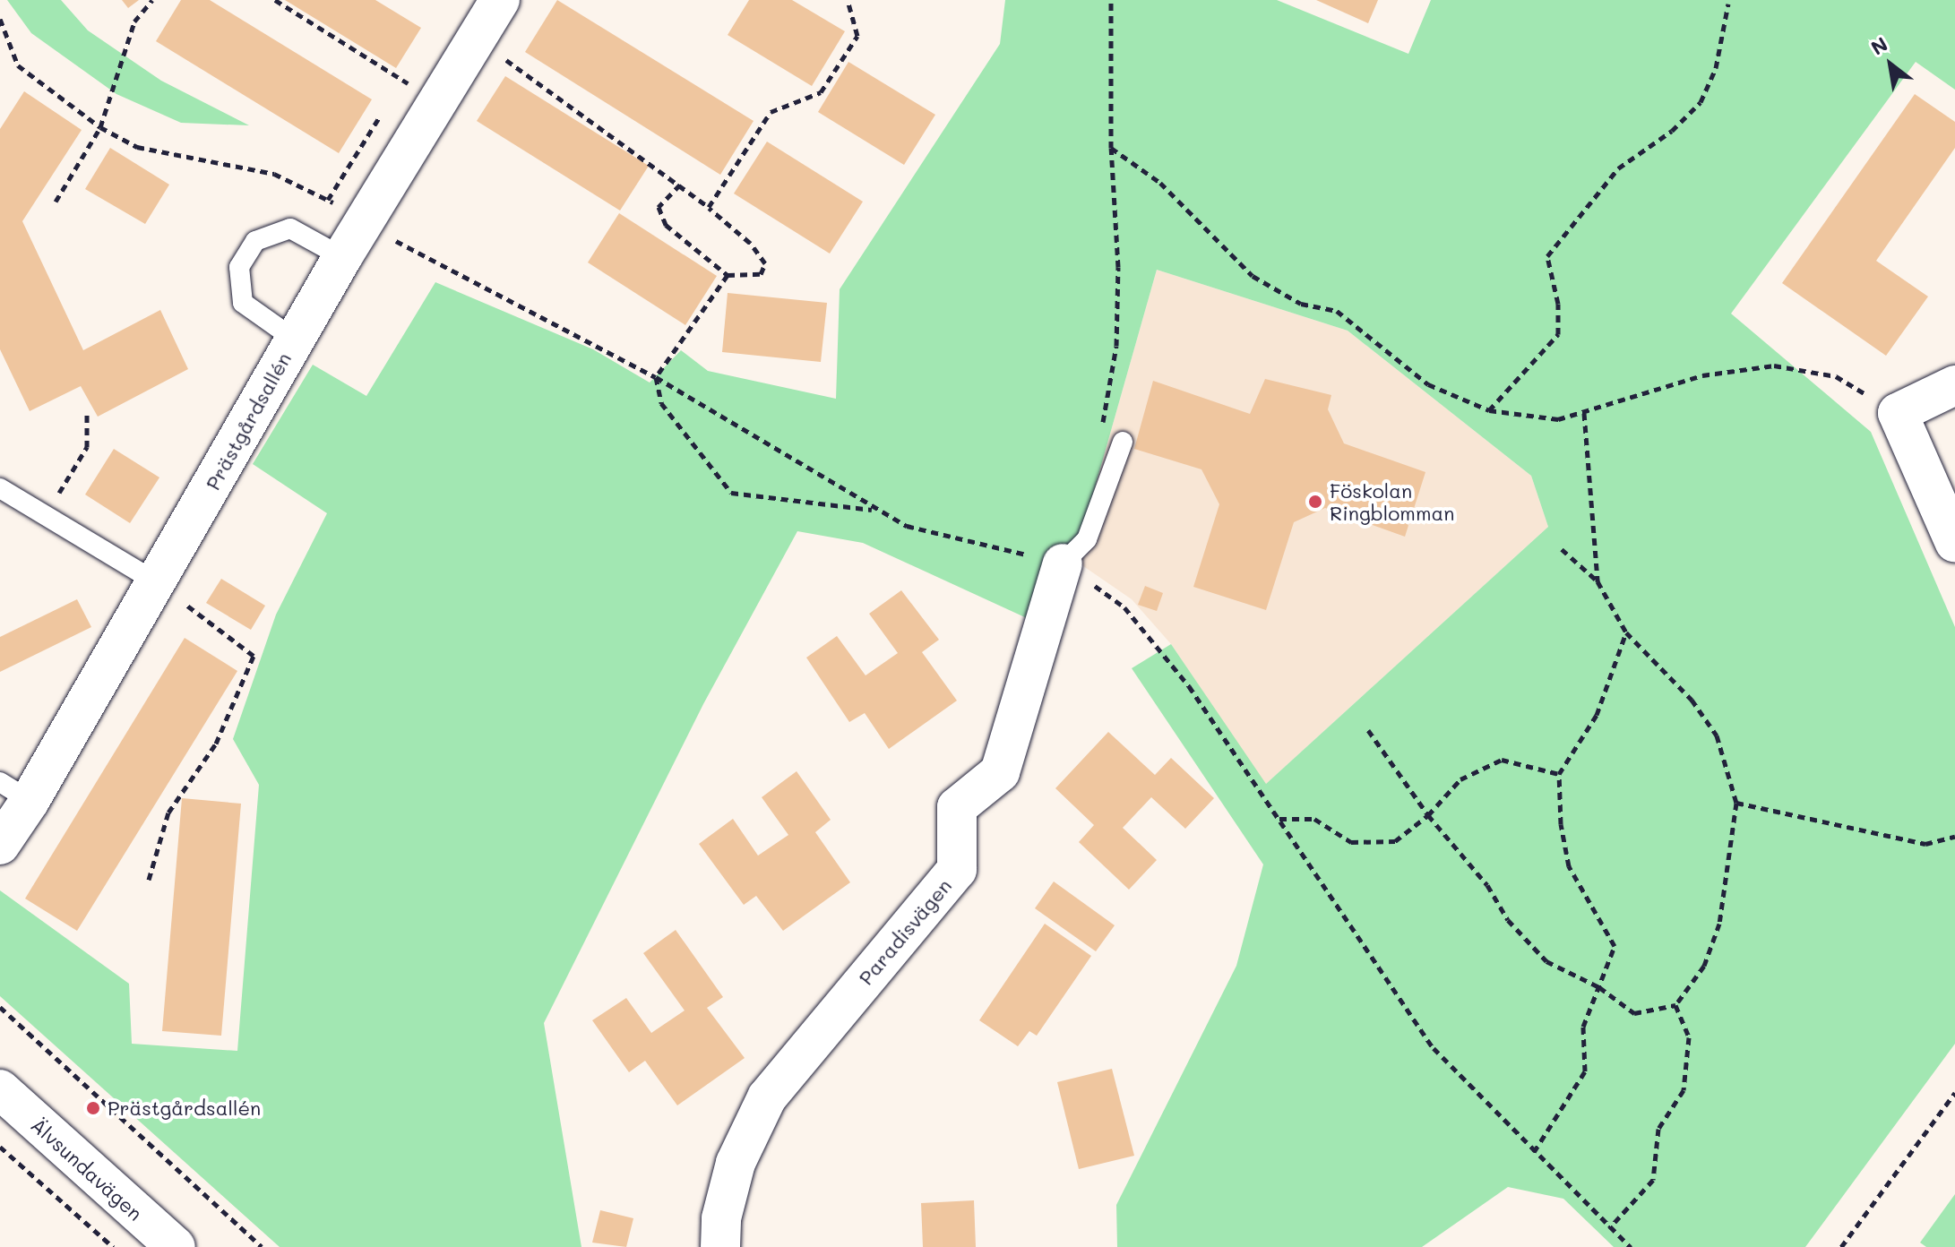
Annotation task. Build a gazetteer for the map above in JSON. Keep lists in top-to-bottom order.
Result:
{
  "streets": {
    "street": ["Prästgårdsallén", "Paradisvägen", "Älvsundavägen"]
  },
  "places": ["Föskolan Ringblomman", "Prästgårdsallén"],
  "north": "top left"
}
